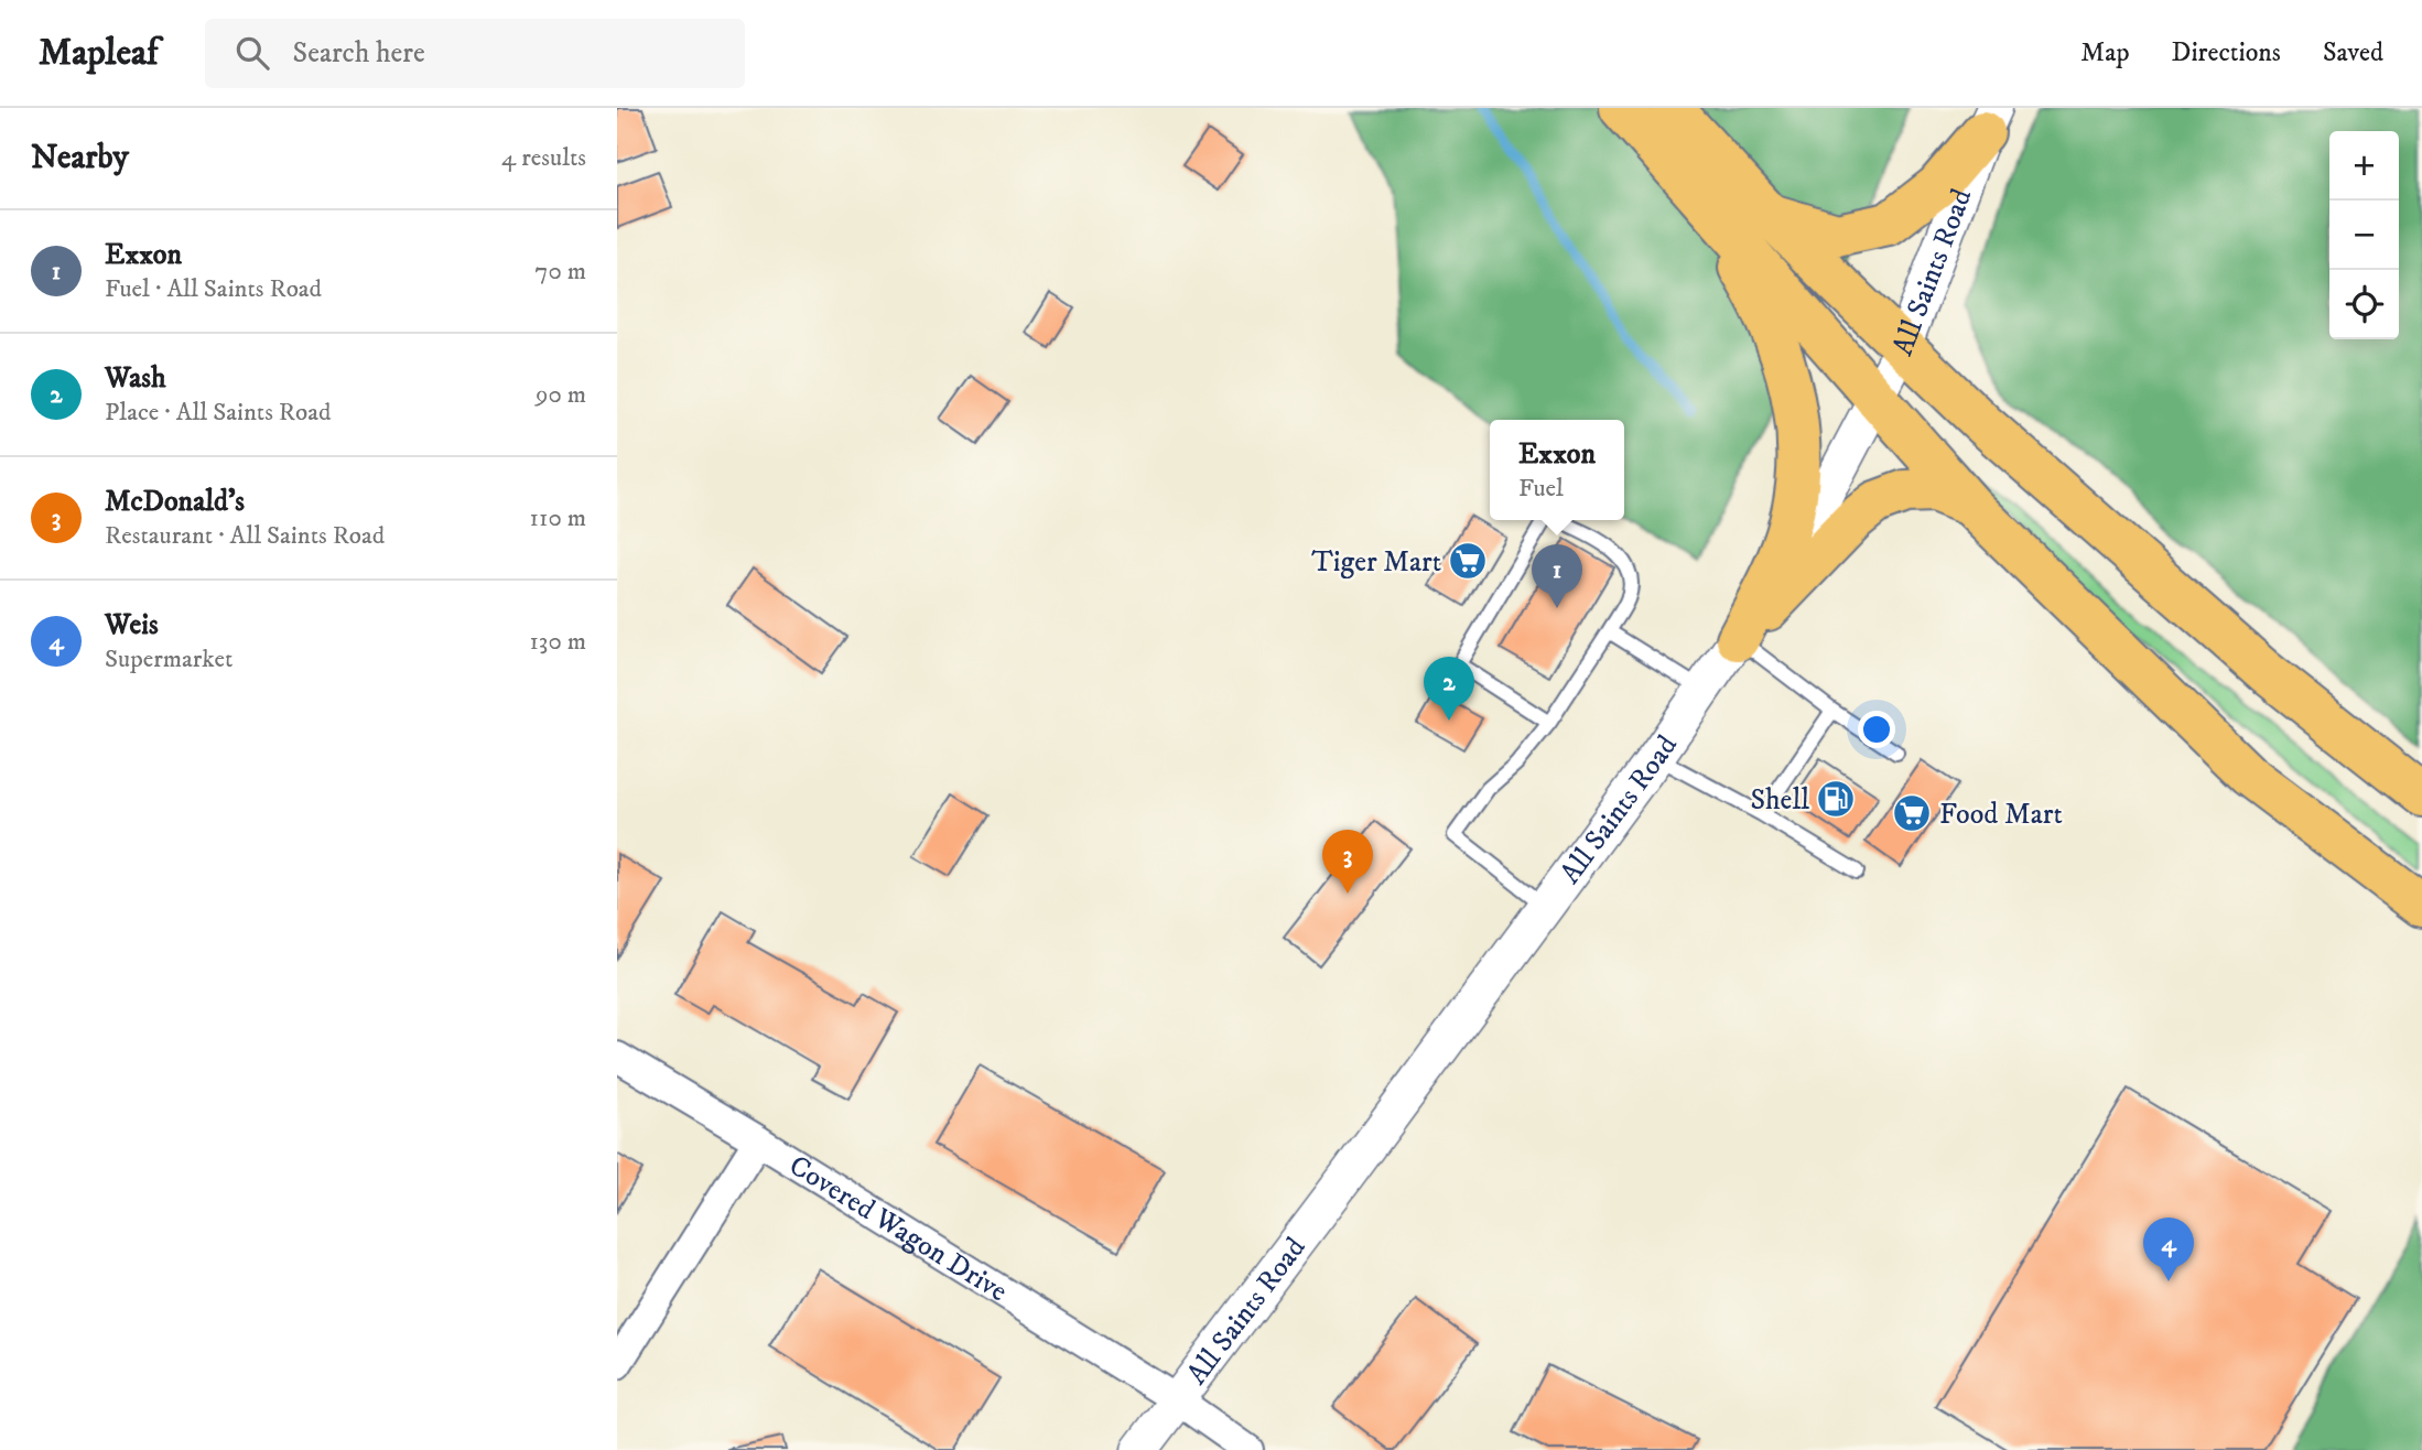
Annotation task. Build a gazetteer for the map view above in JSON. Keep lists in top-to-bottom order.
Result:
{
  "streets": {
    "street": ["All Saints Road", "Covered Wagon Drive"]
  },
  "crossings": [
    ["All Saints Road", "Covered Wagon Drive"]
  ],
  "places": {
    "supermarket": ["Tiger Mart", "Food Mart"],
    "fuel station": ["Shell"]
  },
  "page": {
    "header": "Mapleaf",
    "search": "Search here",
    "nav": ["Map", "Directions", "Saved"],
    "heading": ["Nearby", "4 results"],
    "map_buttons": ["+", "−"],
    "list": [
      {
        "mark": "1",
        "name": "Exxon",
        "note": "Fuel · All Saints Road",
        "value": "70 m"
      },
      {
        "mark": "2",
        "name": "Wash",
        "note": "Place · All Saints Road",
        "value": "90 m"
      },
      {
        "mark": "3",
        "name": "McDonald's",
        "note": "Restaurant · All Saints Road",
        "value": "110 m"
      },
      {
        "mark": "4",
        "name": "Weis",
        "note": "Supermarket",
        "value": "130 m"
      }
    ],
    "popup": ["Exxon", "Fuel"],
    "pins": [
      "1",
      "2",
      "3",
      "4"
    ]
  }
}
